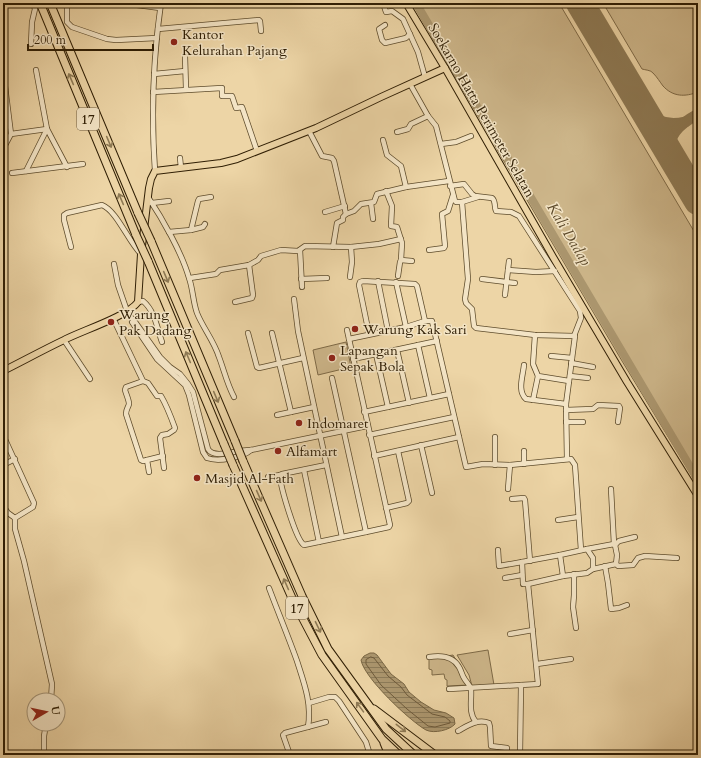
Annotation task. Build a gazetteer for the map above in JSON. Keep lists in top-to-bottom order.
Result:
{
  "streets": {
    "highway": ["17"],
    "main road": ["Soekarno Hatta Perimeter Selatan"]
  },
  "water": ["Kali Dadap"],
  "places": [
    "Kantor Kelurahan Pajang",
    "Warung Pak Dadang",
    "Warung Kak Sari",
    "Lapangan Sepak Bola",
    "Indomaret",
    "Alfamart",
    "Masjid Al-Fath"
  ],
  "scale_bar": "200 m",
  "north": "right"
}
